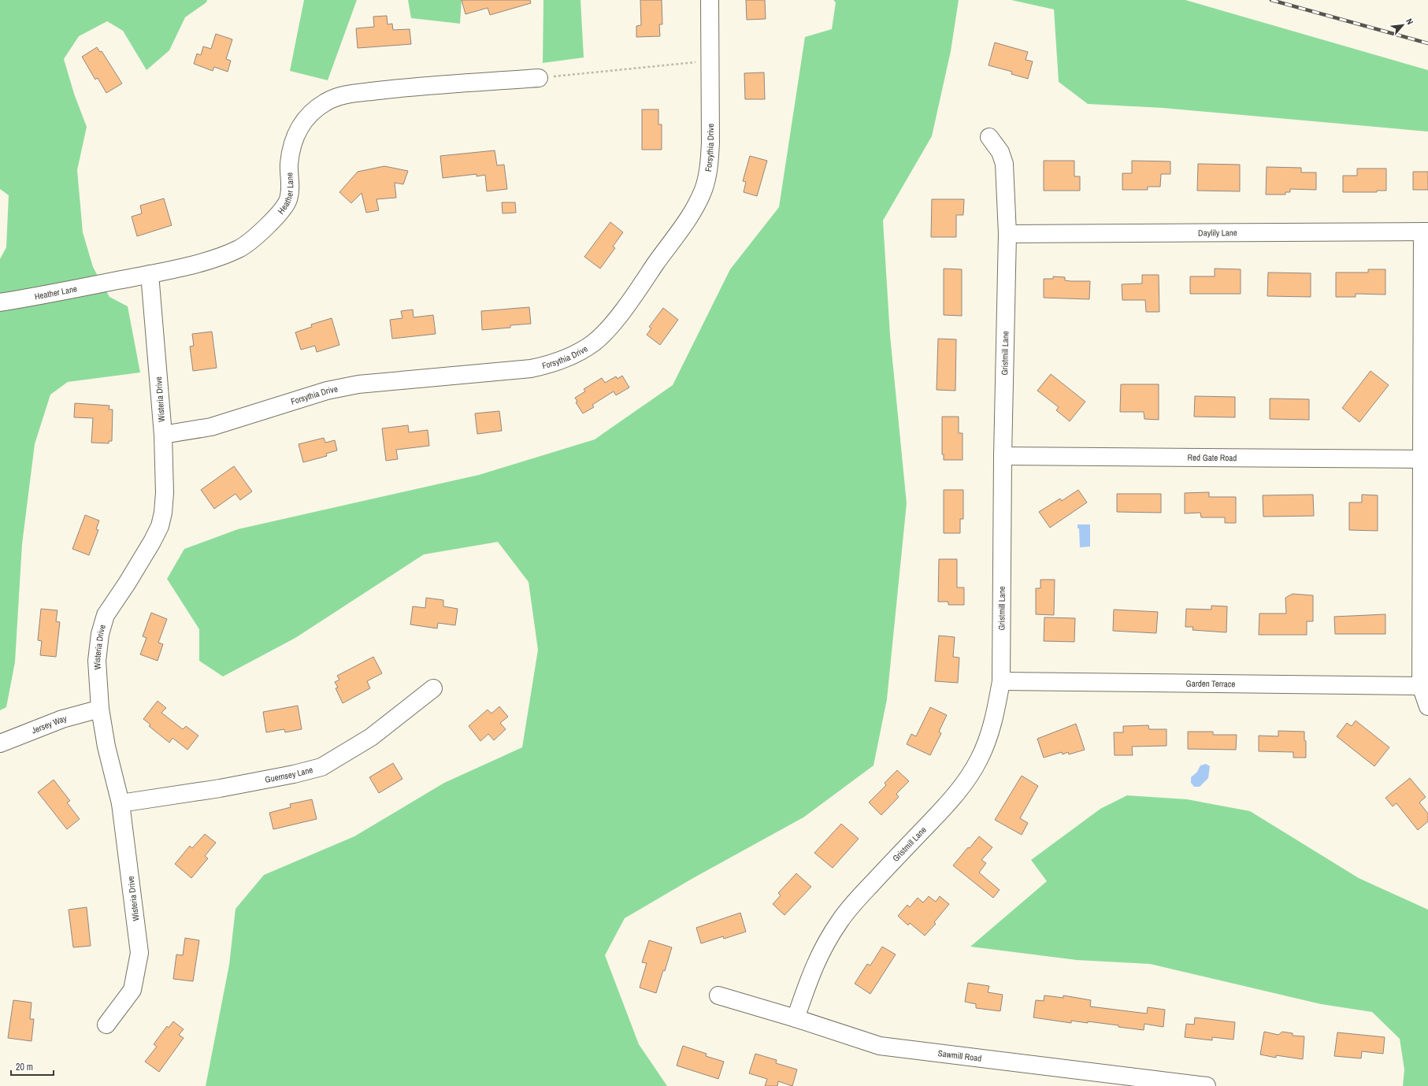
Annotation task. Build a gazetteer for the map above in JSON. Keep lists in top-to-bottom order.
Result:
{
  "streets": {
    "street": [
      "Forsythia Drive",
      "Heather Lane",
      "Daylily Lane",
      "Gristmill Lane",
      "Wisteria Drive",
      "Red Gate Road",
      "Garden Terrace",
      "Jersey Way",
      "Guernsey Lane",
      "Sawmill Road"
    ]
  },
  "crossings": [
    ["Forsythia Drive", "Wisteria Drive"],
    ["Heather Lane", "Wisteria Drive"],
    ["Daylily Lane", "Gristmill Lane"],
    ["Gristmill Lane", "Red Gate Road"],
    ["Gristmill Lane", "Garden Terrace"],
    ["Gristmill Lane", "Sawmill Road"],
    ["Wisteria Drive", "Jersey Way"],
    ["Wisteria Drive", "Guernsey Lane"]
  ],
  "scale_bar": "20 m",
  "north": "top right"
}
